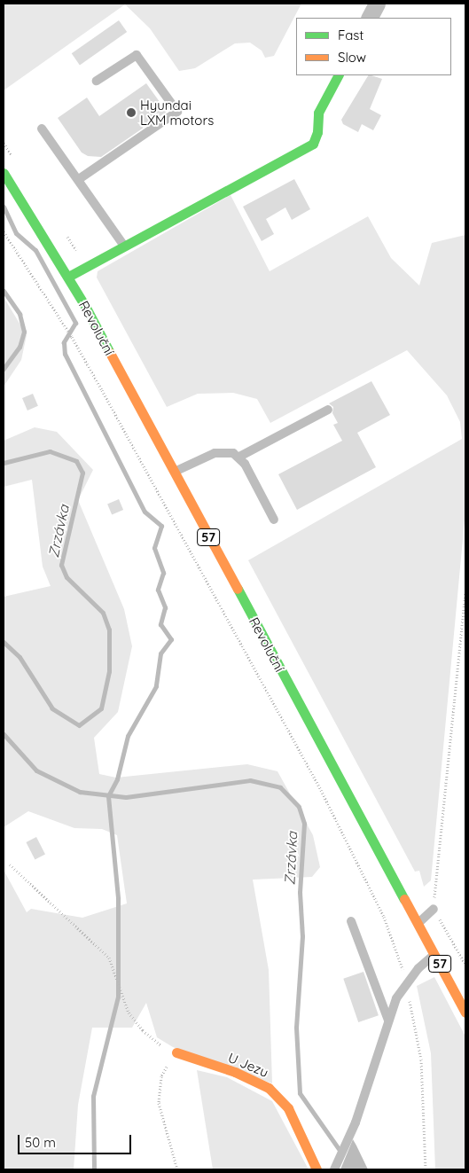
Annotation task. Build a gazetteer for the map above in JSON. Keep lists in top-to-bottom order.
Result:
{
  "streets": {
    "main road": ["Revoluční", "57", "U Jezu"]
  },
  "water": ["Zrzávka"],
  "places": ["Hyundai LXM motors"],
  "legend": ["Fast", "Slow"],
  "scale_bar": "50 m"
}
